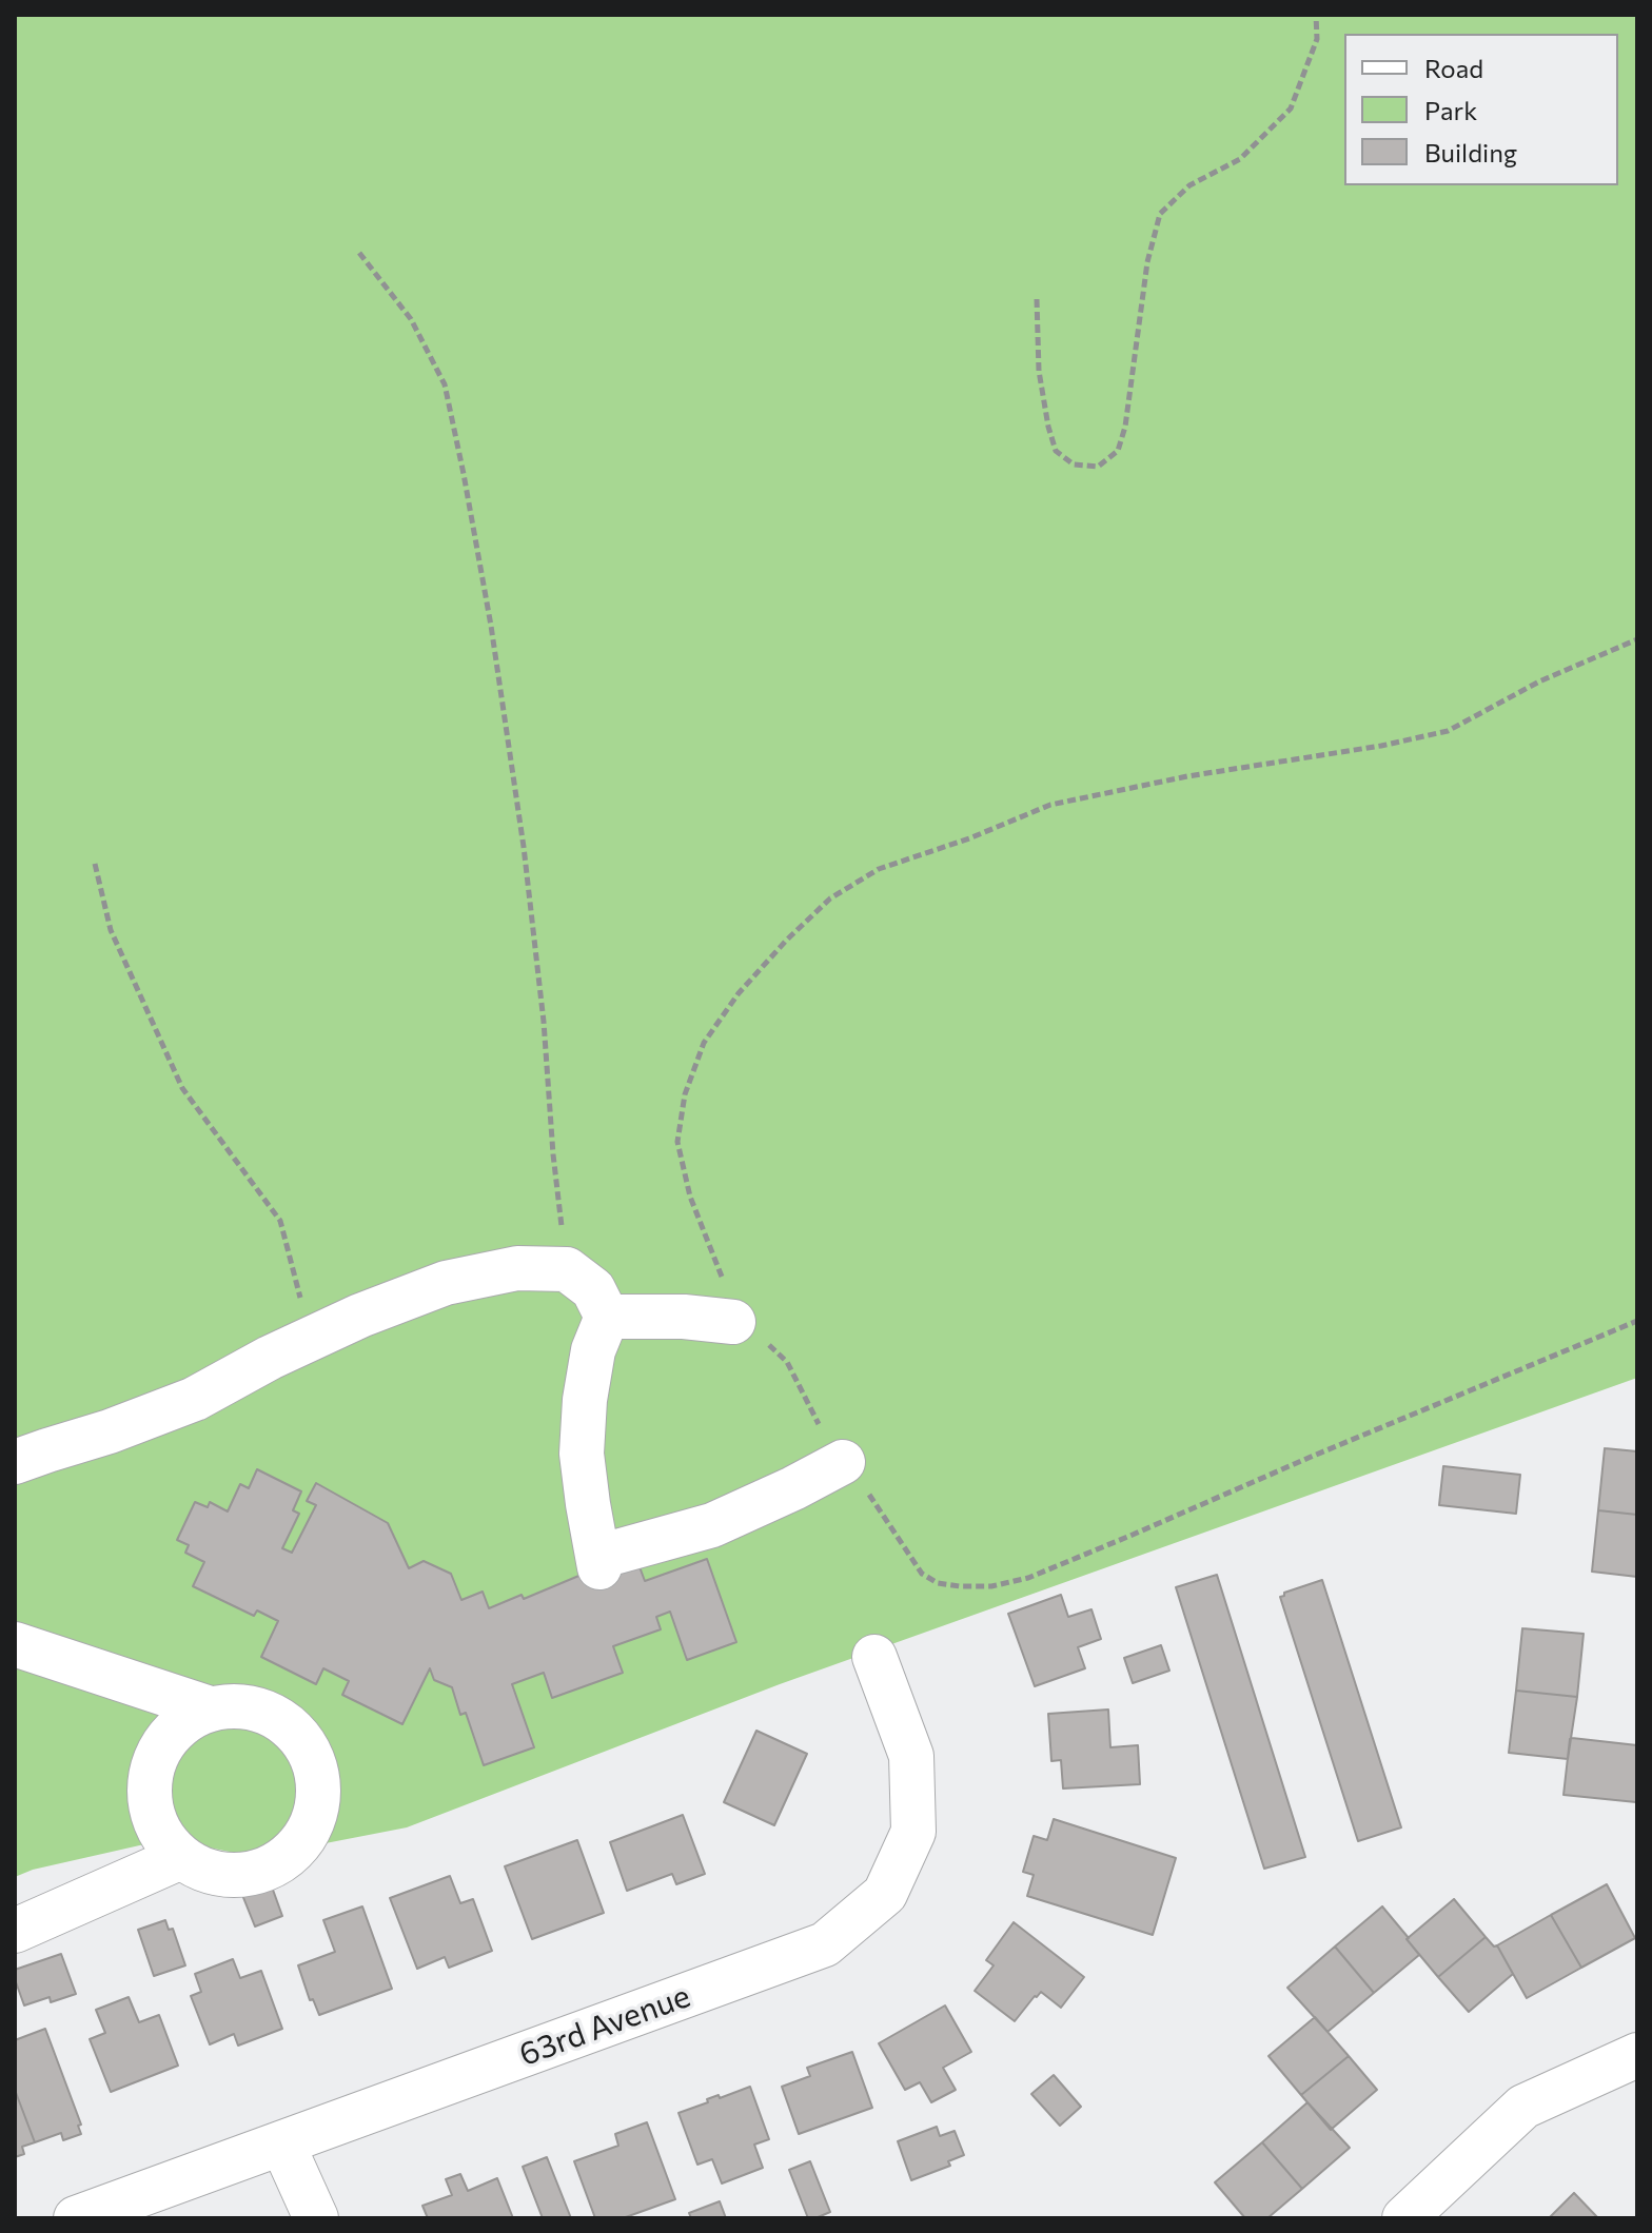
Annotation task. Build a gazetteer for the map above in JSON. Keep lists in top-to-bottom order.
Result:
{
  "streets": {
    "street": ["63rd Avenue"]
  },
  "legend": ["Road", "Park", "Building"]
}
